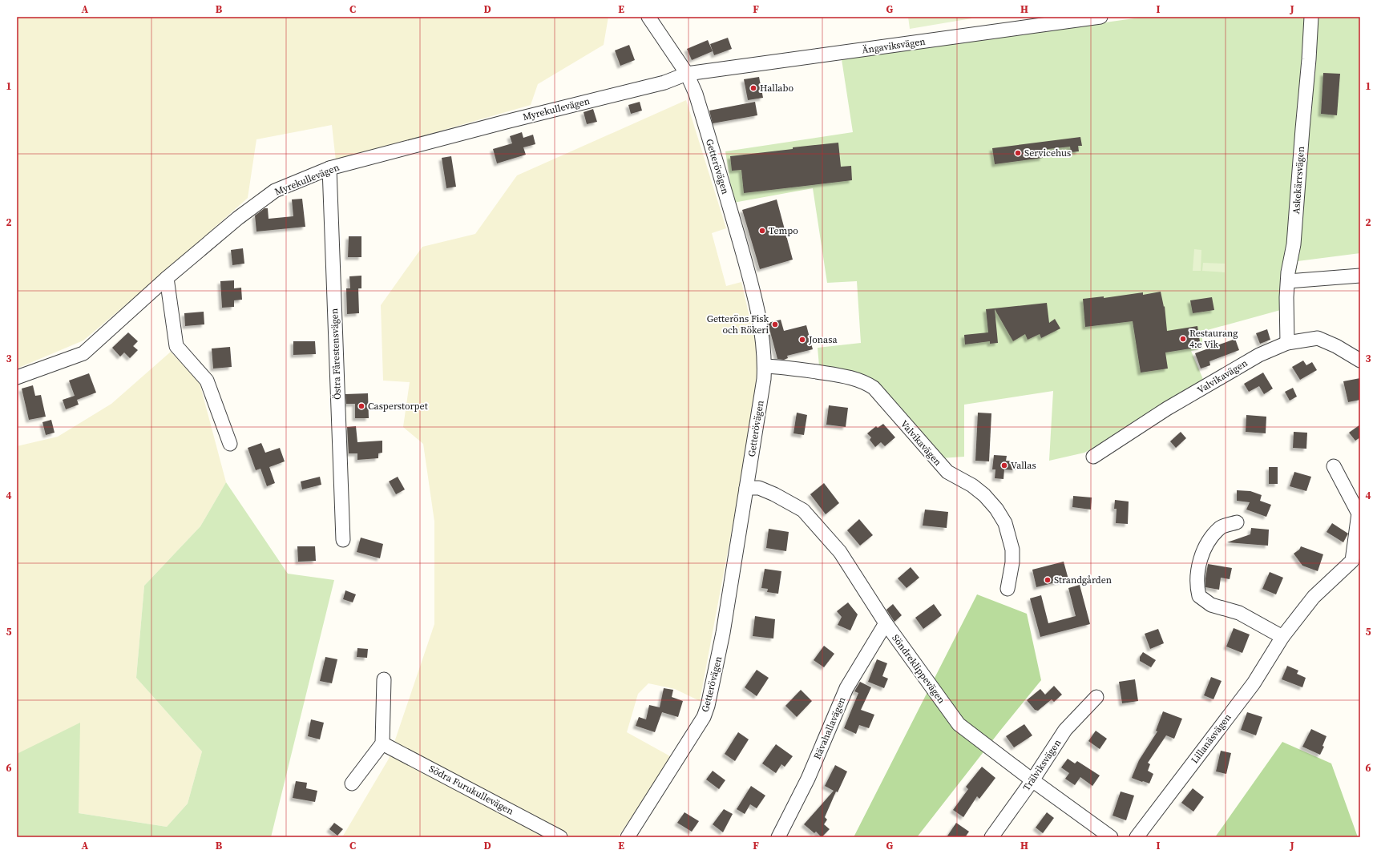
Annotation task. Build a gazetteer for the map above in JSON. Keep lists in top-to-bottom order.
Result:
{
  "streets": {
    "street": [
      "Ängaviksvägen",
      "Myrekullevägen",
      "Getterövägen",
      "Askekärrsvägen",
      "Östra Fårestensvägen",
      "Valvikavägen",
      "Söndreklippevägen",
      "Rävahallavägen",
      "Lillanäsvägen",
      "Trälviksvägen",
      "Södra Furukullevägen"
    ]
  },
  "crossings": [
    ["Ängaviksvägen", "Myrekullevägen"],
    ["Ängaviksvägen", "Getterövägen"],
    ["Myrekullevägen", "Getterövägen"],
    ["Myrekullevägen", "Östra Fårestensvägen"],
    ["Getterövägen", "Valvikavägen"],
    ["Getterövägen", "Söndreklippevägen"],
    ["Askekärrsvägen", "Valvikavägen"],
    ["Söndreklippevägen", "Rävahallavägen"],
    ["Söndreklippevägen", "Trälviksvägen"]
  ],
  "places": [
    "Hallabo",
    "Servicehus",
    "Tempo",
    "Getteröns Fisk och Rökeri",
    "Restaurang 4:e Vik",
    "Jonasa",
    "Casperstorpet",
    "Vallas",
    "Strandgården"
  ],
  "grid": {
    "columns": [
      "A",
      "B",
      "C",
      "D",
      "E",
      "F",
      "G",
      "H",
      "I",
      "J"
    ],
    "rows": [
      "1",
      "2",
      "3",
      "4",
      "5",
      "6"
    ]
  }
}
